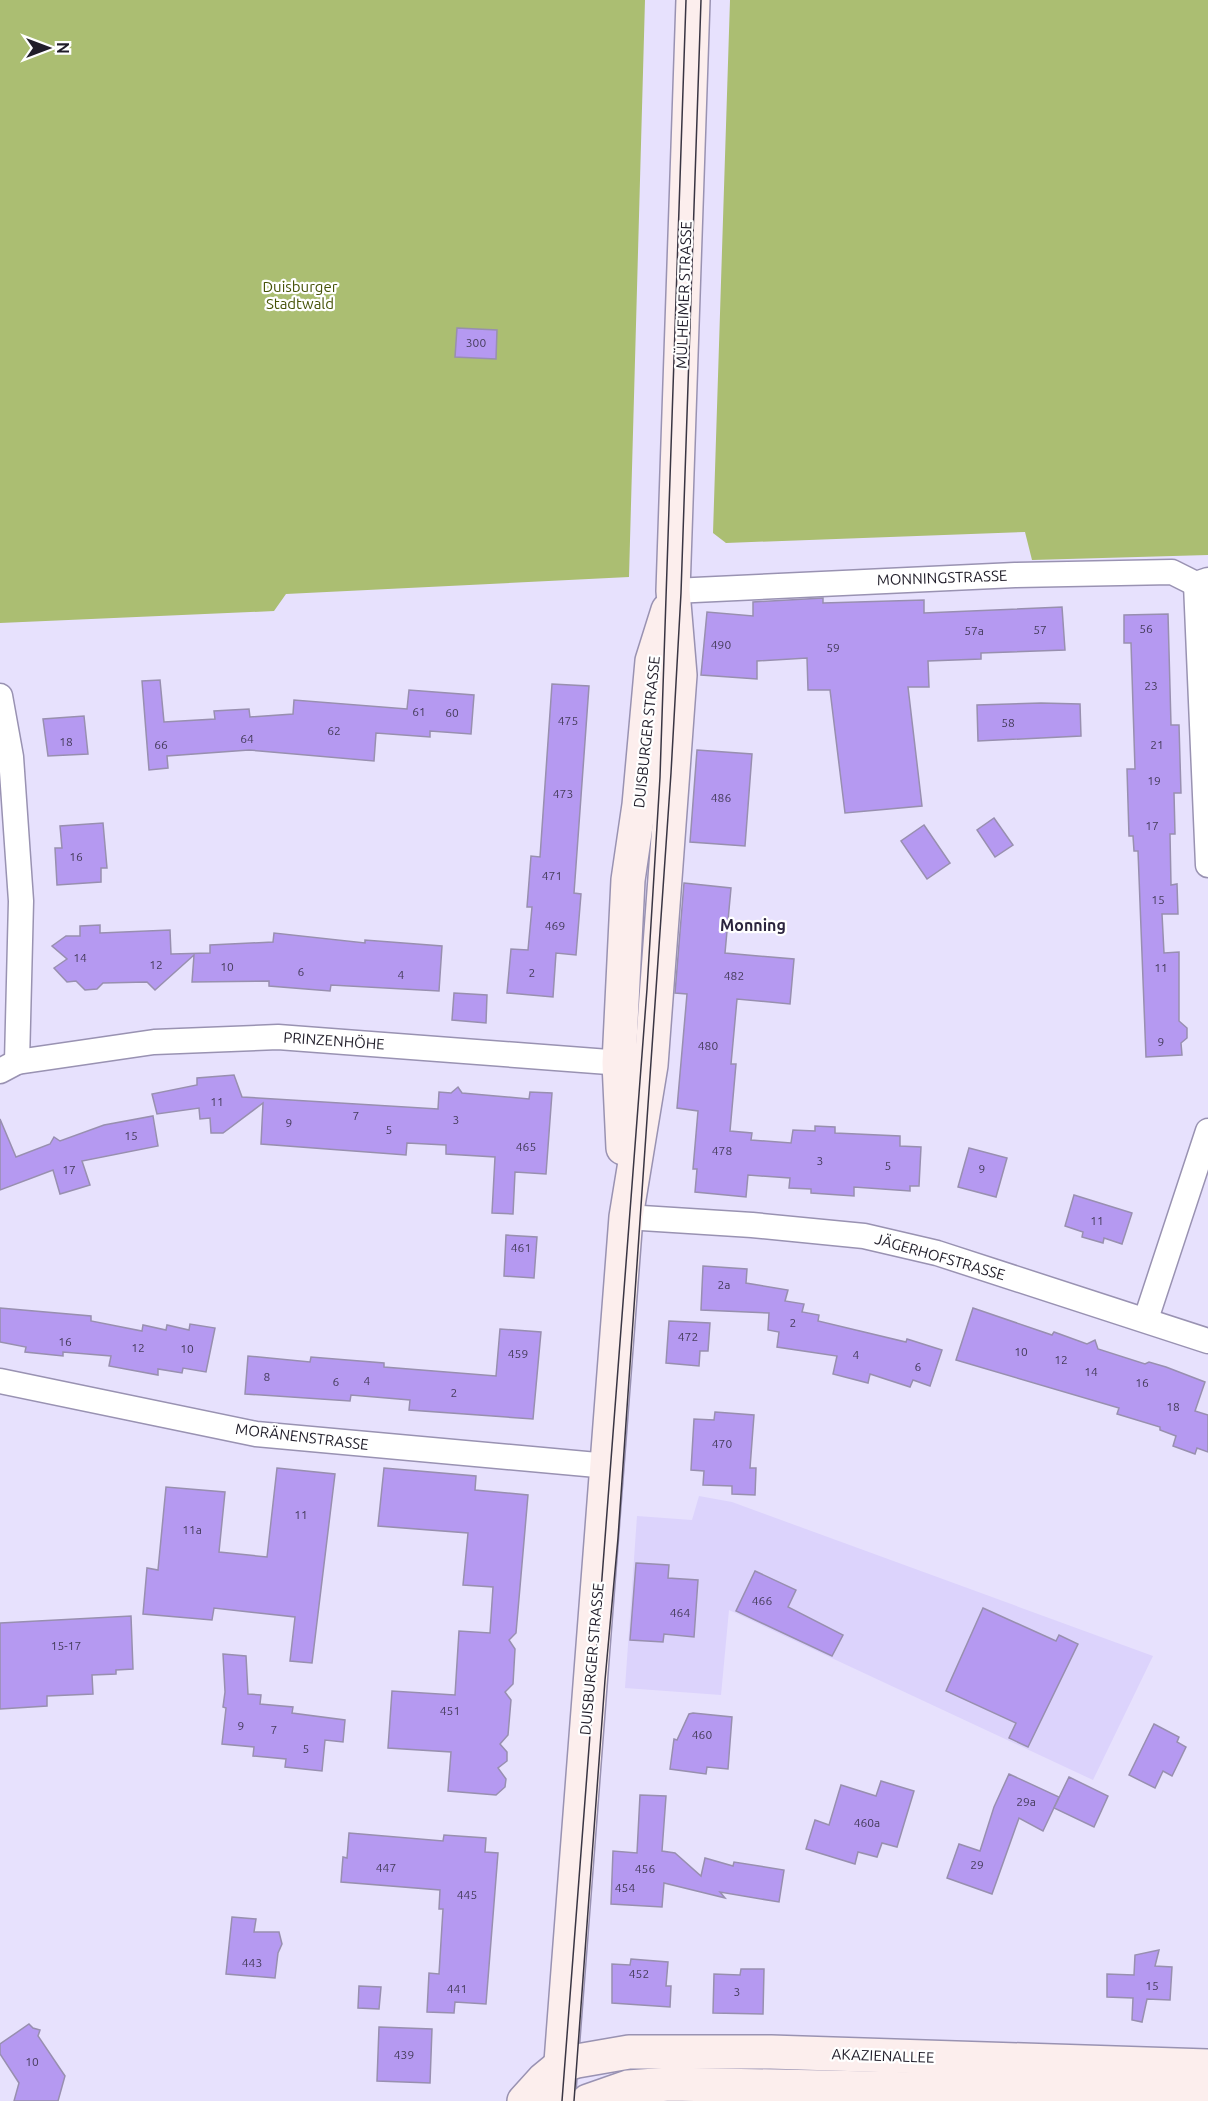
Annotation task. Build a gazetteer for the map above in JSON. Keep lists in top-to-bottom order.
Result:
{
  "streets": {
    "main road": ["MÜLHEIMER STRASSE", "DUISBURGER STRASSE", "AKAZIENALLEE"],
    "street": [
      "MONNINGSTRASSE",
      "PRINZENHÖHE",
      "JÄGERHOFSTRASSE",
      "MORÄNENSTRASSE"
    ]
  },
  "crossings": [
    ["MÜLHEIMER STRASSE", "MONNINGSTRASSE"],
    ["MÜLHEIMER STRASSE", "DUISBURGER STRASSE"],
    ["MONNINGSTRASSE", "DUISBURGER STRASSE"],
    ["DUISBURGER STRASSE", "PRINZENHÖHE"],
    ["DUISBURGER STRASSE", "JÄGERHOFSTRASSE"],
    ["DUISBURGER STRASSE", "MORÄNENSTRASSE"],
    ["DUISBURGER STRASSE", "AKAZIENALLEE"]
  ],
  "districts": ["Monning"],
  "parks": ["Duisburger Stadtwald"],
  "house_numbers": [
    "300",
    "56",
    "57",
    "57a",
    "490",
    "59",
    "23",
    "61",
    "60",
    "475",
    "58",
    "62",
    "64",
    "18",
    "66",
    "21",
    "19",
    "473",
    "486",
    "17",
    "16",
    "471",
    "15",
    "469",
    "14",
    "12",
    "10",
    "11",
    "6",
    "2",
    "4",
    "482",
    "9",
    "480",
    "11",
    "7",
    "3",
    "9",
    "5",
    "15",
    "465",
    "478",
    "3",
    "5",
    "9",
    "17",
    "11",
    "461",
    "2a",
    "2",
    "472",
    "16",
    "12",
    "10",
    "10",
    "459",
    "4",
    "12",
    "6",
    "14",
    "8",
    "4",
    "6",
    "16",
    "2",
    "18",
    "470",
    "11",
    "11a",
    "466",
    "464",
    "15-17",
    "451",
    "9",
    "7",
    "460",
    "5",
    "29a",
    "460a",
    "29",
    "447",
    "456",
    "454",
    "445",
    "443",
    "452",
    "15",
    "441",
    "3",
    "439",
    "10"
  ],
  "north": "right"
}
